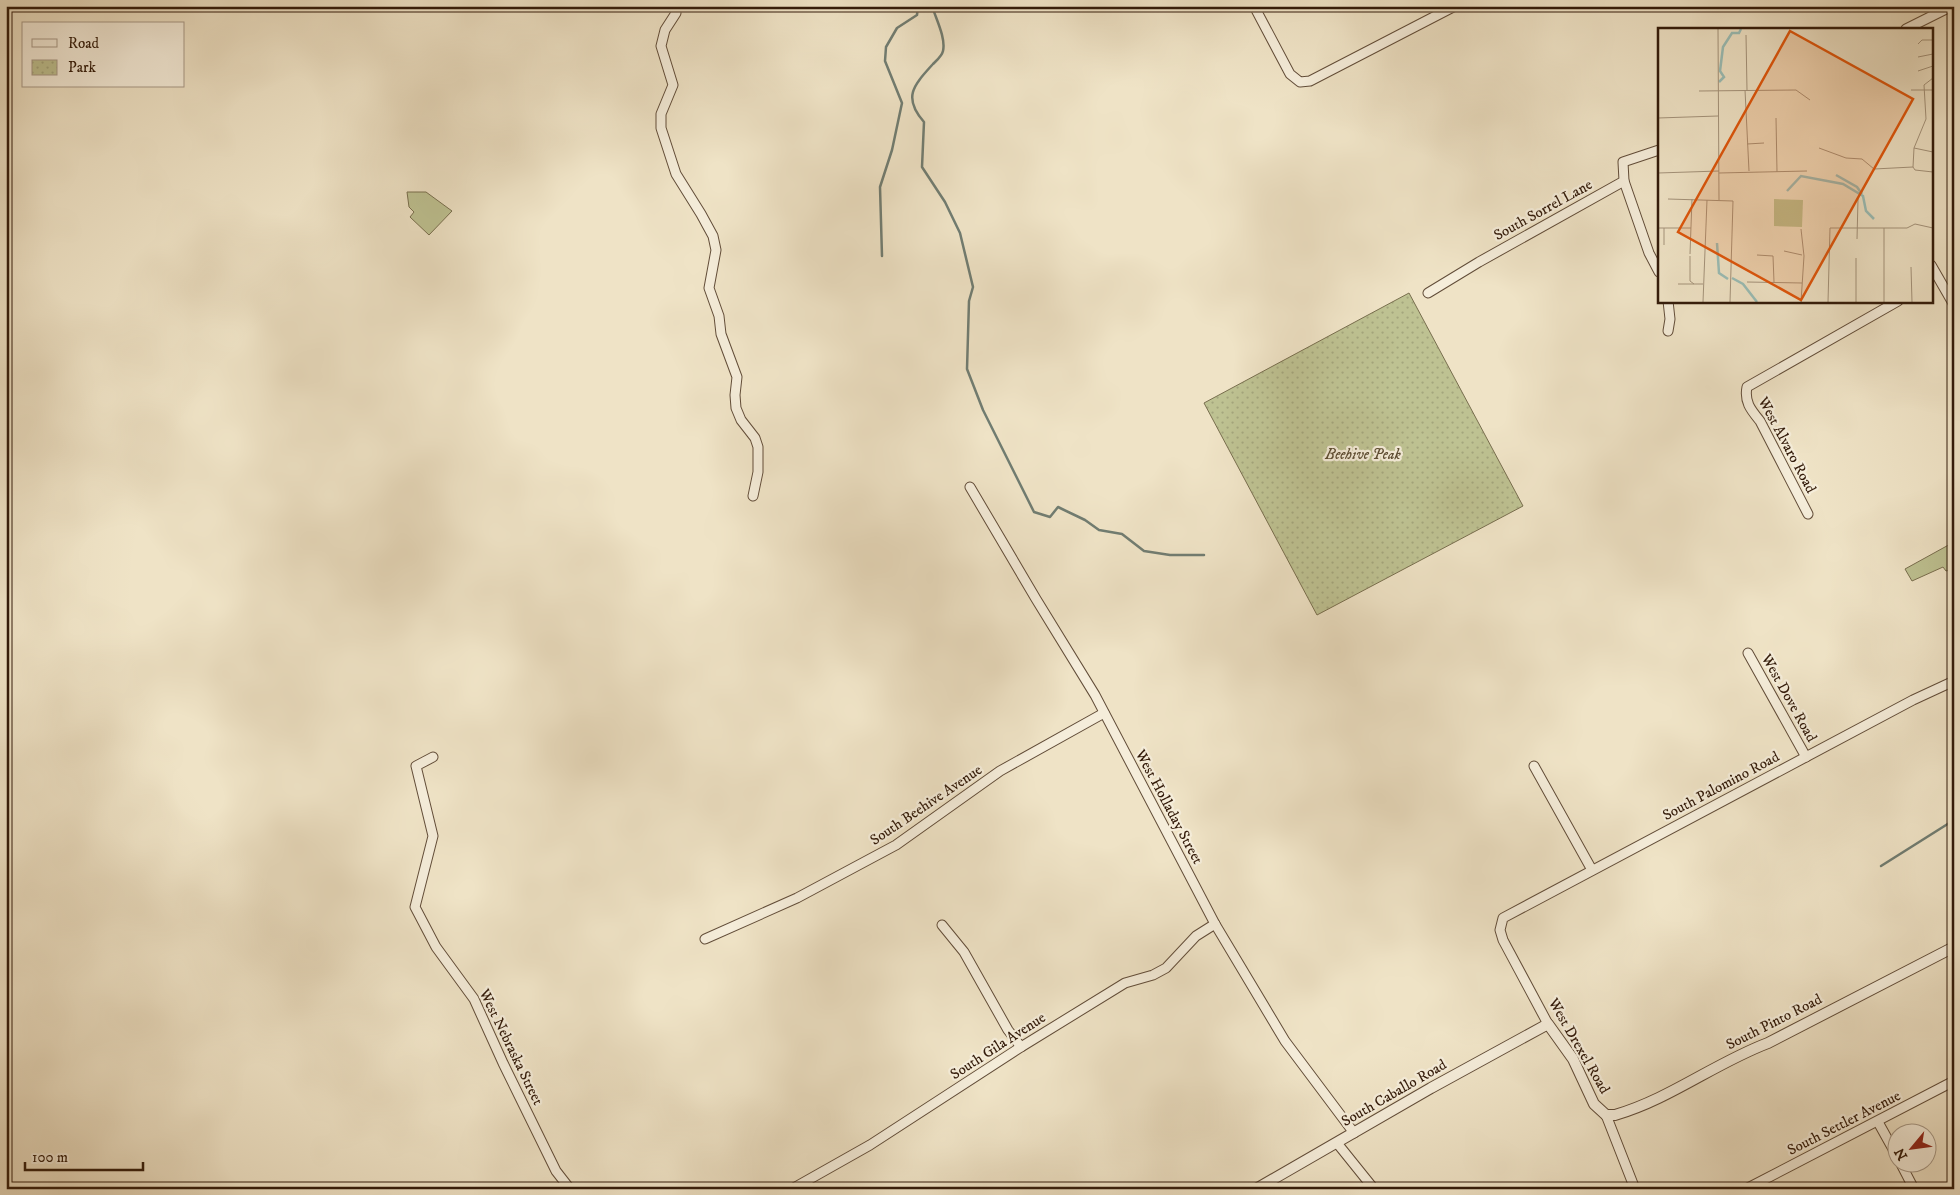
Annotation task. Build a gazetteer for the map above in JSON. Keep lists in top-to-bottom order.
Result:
{
  "streets": {
    "street": [
      "South Sorrel Lane",
      "West Alvaro Road",
      "West Dove Road",
      "South Palomino Road",
      "South Beehive Avenue",
      "West Holladay Street",
      "South Pinto Road",
      "South Gila Avenue",
      "West Drexel Road",
      "West Nebraska Street",
      "South Caballo Road",
      "South Settler Avenue"
    ]
  },
  "crossings": [
    ["West Dove Road", "South Palomino Road"],
    ["South Palomino Road", "West Drexel Road"],
    ["South Beehive Avenue", "West Holladay Street"],
    ["West Holladay Street", "South Gila Avenue"],
    ["West Holladay Street", "South Caballo Road"],
    ["South Pinto Road", "West Drexel Road"],
    ["West Drexel Road", "South Caballo Road"]
  ],
  "parks": ["Beehive Peak"],
  "legend": ["Road", "Park"],
  "scale_bar": "100 m",
  "north": "bottom left"
}
